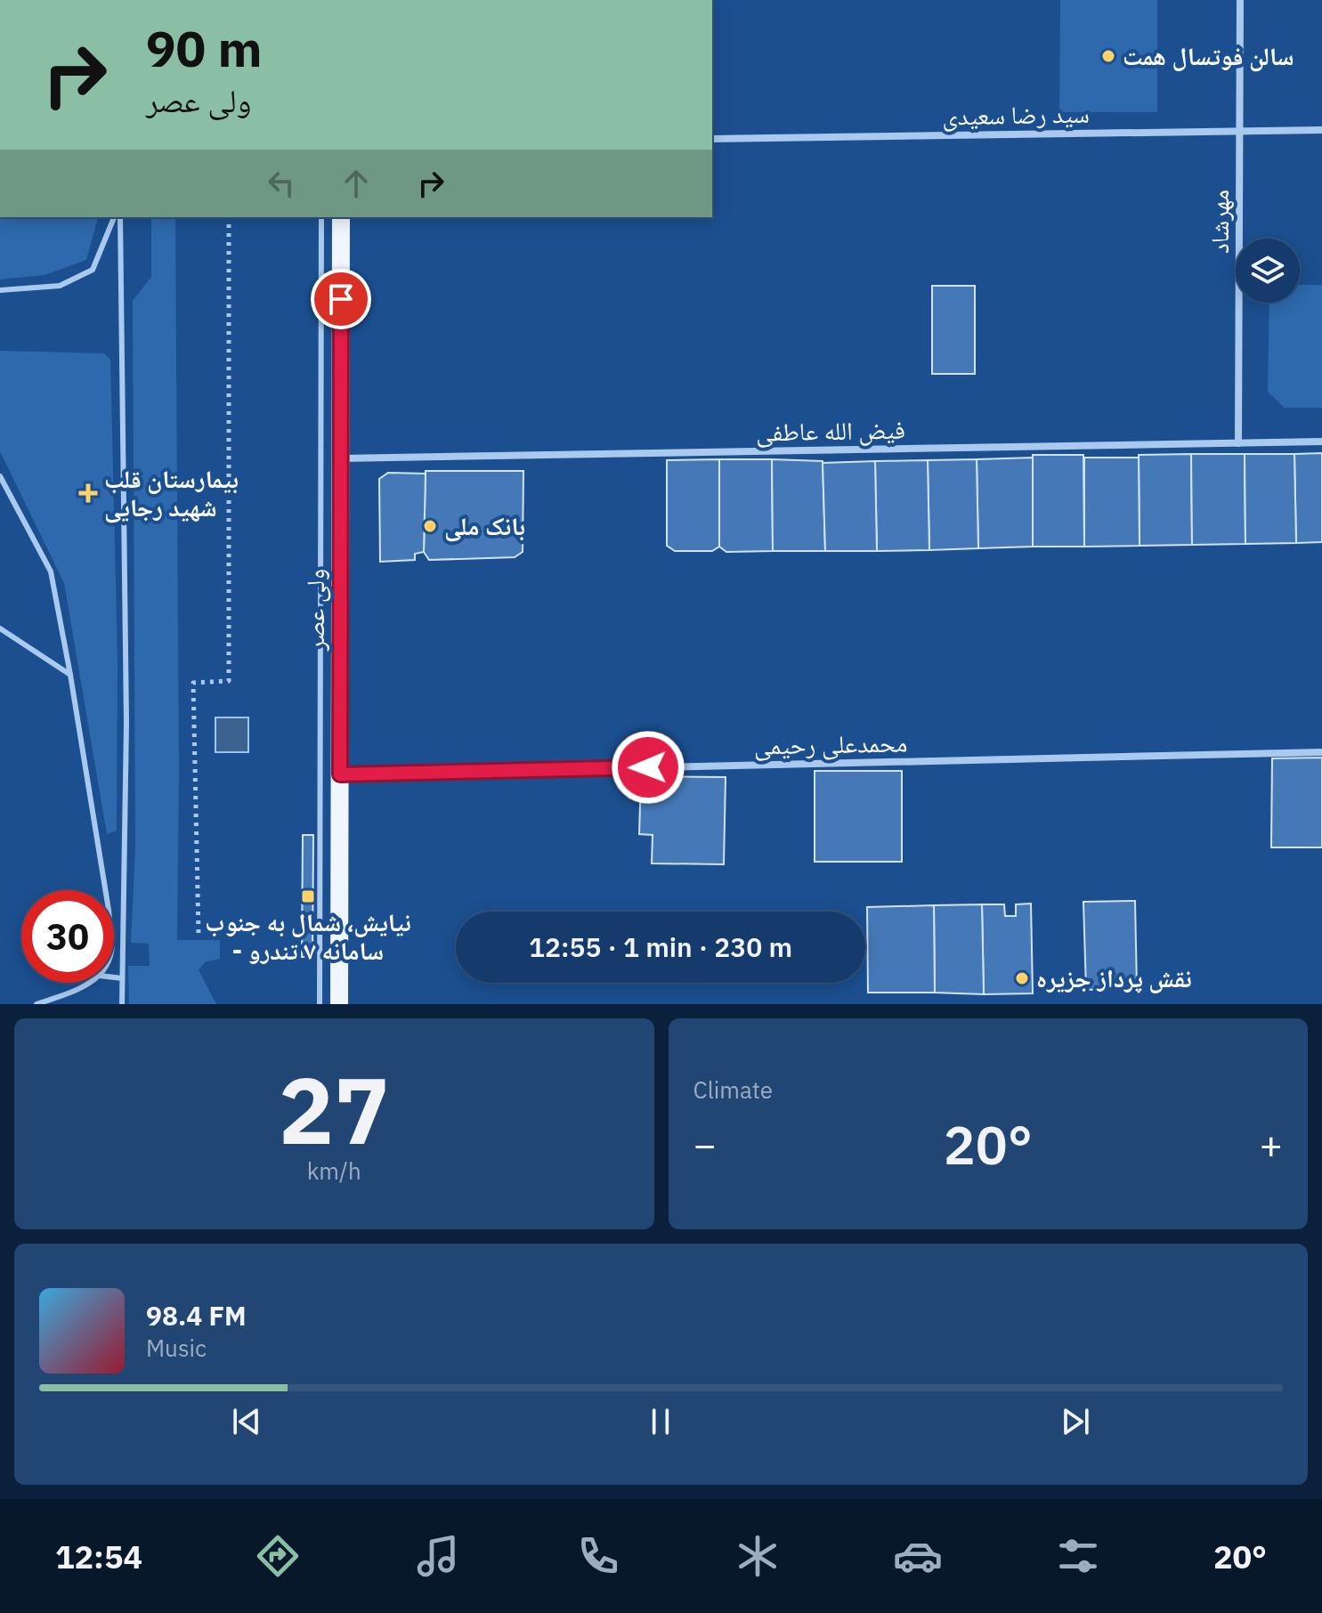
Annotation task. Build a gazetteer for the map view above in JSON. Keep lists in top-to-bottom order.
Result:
{
  "streets": {
    "main road": ["ولی عصر"],
    "street": [
      "سید رضا سعیدی",
      "مهرشاد",
      "فیض الله عاطفی",
      "محمدعلی رحیمی"
    ]
  },
  "crossings": [
    ["سید رضا سعیدی", "مهرشاد"],
    ["مهرشاد", "فیض الله عاطفی"],
    ["فیض الله عاطفی", "ولی عصر"],
    ["ولی عصر", "محمدعلی رحیمی"]
  ],
  "places": {
    "other": ["سالن فوتسال همت", "بانک ملی", "نقش پرداز جزیره"],
    "health": ["بیمارستان قلب شهید رجایی"],
    "transit": ["نیایش، شمال به جنوب - سامانه ۷ تندرو"]
  },
  "page": {
    "turn": ["90 m", "ولی عصر"],
    "limit": "30",
    "trip": "12:55 · 1 min · 230 m",
    "tile": [
      ["27", "km/h"],
      "Climate"
    ],
    "heat": ["−", "20°", "+"],
    "song": ["98.4 FM", "Music"],
    "tabs": ["12:54", "20°"]
  }
}
